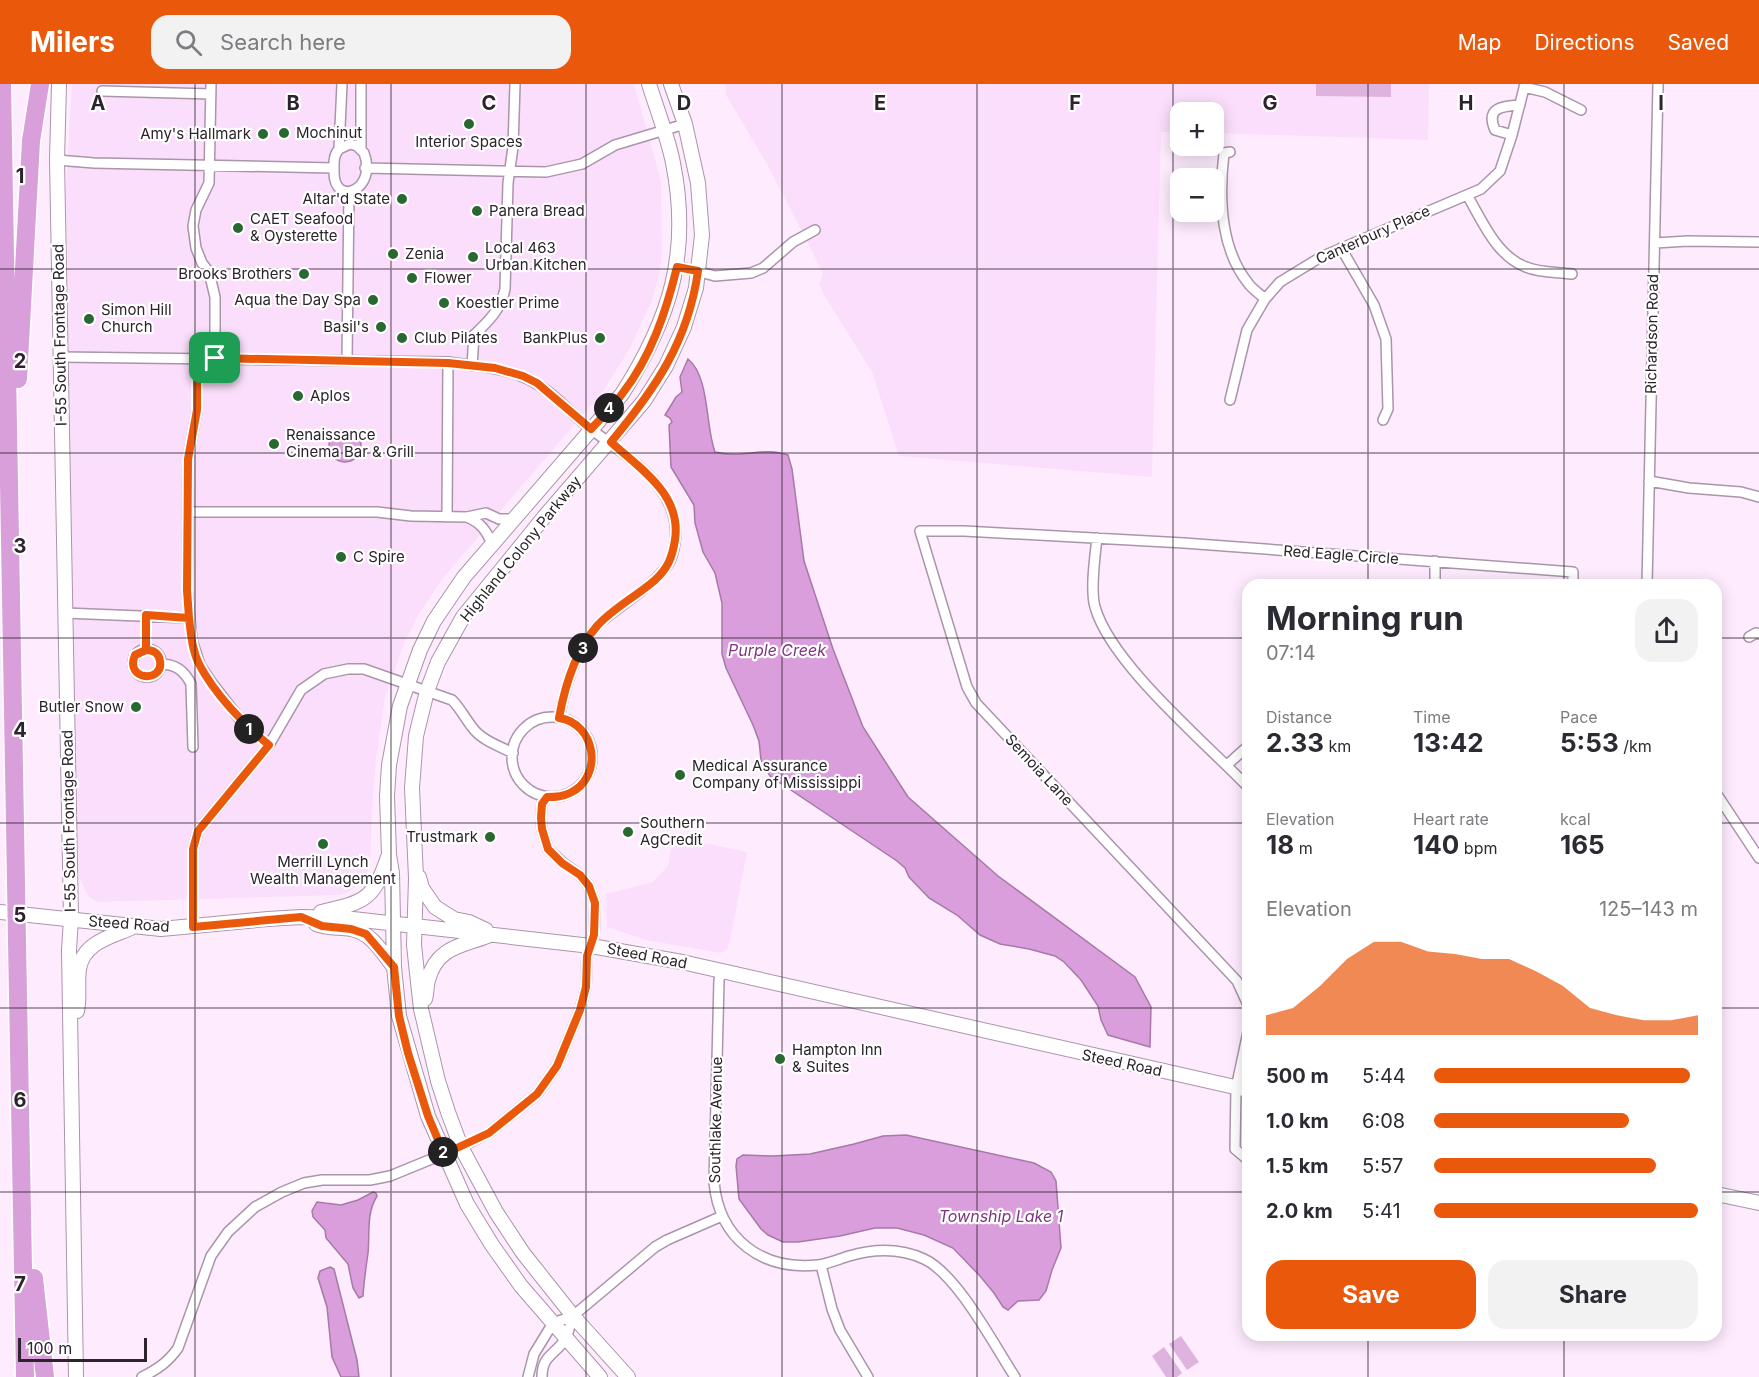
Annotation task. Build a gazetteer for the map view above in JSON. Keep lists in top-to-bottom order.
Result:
{
  "streets": {
    "street": [
      "Canterbury Place",
      "Richardson Road",
      "I-55 South Frontage Road",
      "Highland Colony Parkway",
      "Red Eagle Circle",
      "Semoia Lane",
      "Steed Road",
      "Southlake Avenue"
    ]
  },
  "crossings": [
    ["I-55 South Frontage Road", "Steed Road"],
    ["Highland Colony Parkway", "Steed Road"],
    ["Red Eagle Circle", "Semoia Lane"],
    ["Steed Road", "Southlake Avenue"]
  ],
  "water": ["Purple Creek", "Township Lake 1"],
  "places": [
    "Interior Spaces",
    "Mochinut",
    "Amy's Hallmark",
    "Altar'd State",
    "Panera Bread",
    "CAET Seafood & Oysterette",
    "Zenia",
    "Local 463 Urban Kitchen",
    "Brooks Brothers",
    "Flower",
    "Aqua the Day Spa",
    "Koestler Prime",
    "Simon Hill Church",
    "Basil's",
    "Club Pilates",
    "BankPlus",
    "Aplos",
    "Renaissance Cinema Bar & Grill",
    "C Spire",
    "Butler Snow",
    "Medical Assurance Company of Mississippi",
    "Southern AgCredit",
    "Trustmark",
    "Merrill Lynch Wealth Management",
    "Hampton Inn & Suites"
  ],
  "scale_bar": "100 m",
  "page": {
    "header": "Milers",
    "search": "Search here",
    "nav": ["Map", "Directions", "Saved"],
    "map_buttons": ["+", "−"],
    "pins": [
      "4",
      "3",
      "1",
      "2"
    ],
    "heading": ["Morning run", "07:14"],
    "stats": [
      ["Distance", "2.33 km"],
      ["Time", "13:42"],
      ["Pace", "5:53 /km"],
      ["Elevation", "18 m"],
      ["Heart rate", "140 bpm"],
      ["kcal", "165"]
    ],
    "chart": ["Elevation", "125–143 m"],
    "list": [
      {
        "name": "500 m",
        "note": "5:44"
      },
      {
        "name": "1.0 km",
        "note": "6:08"
      },
      {
        "name": "1.5 km",
        "note": "5:57"
      },
      {
        "name": "2.0 km",
        "note": "5:41"
      }
    ],
    "buttons": ["Save", "Share"],
    "scale": "100 m"
  },
  "grid": {
    "columns": [
      "A",
      "B",
      "C",
      "D",
      "E",
      "F",
      "G",
      "H",
      "I"
    ],
    "rows": [
      "1",
      "2",
      "3",
      "4",
      "5",
      "6",
      "7"
    ]
  }
}
